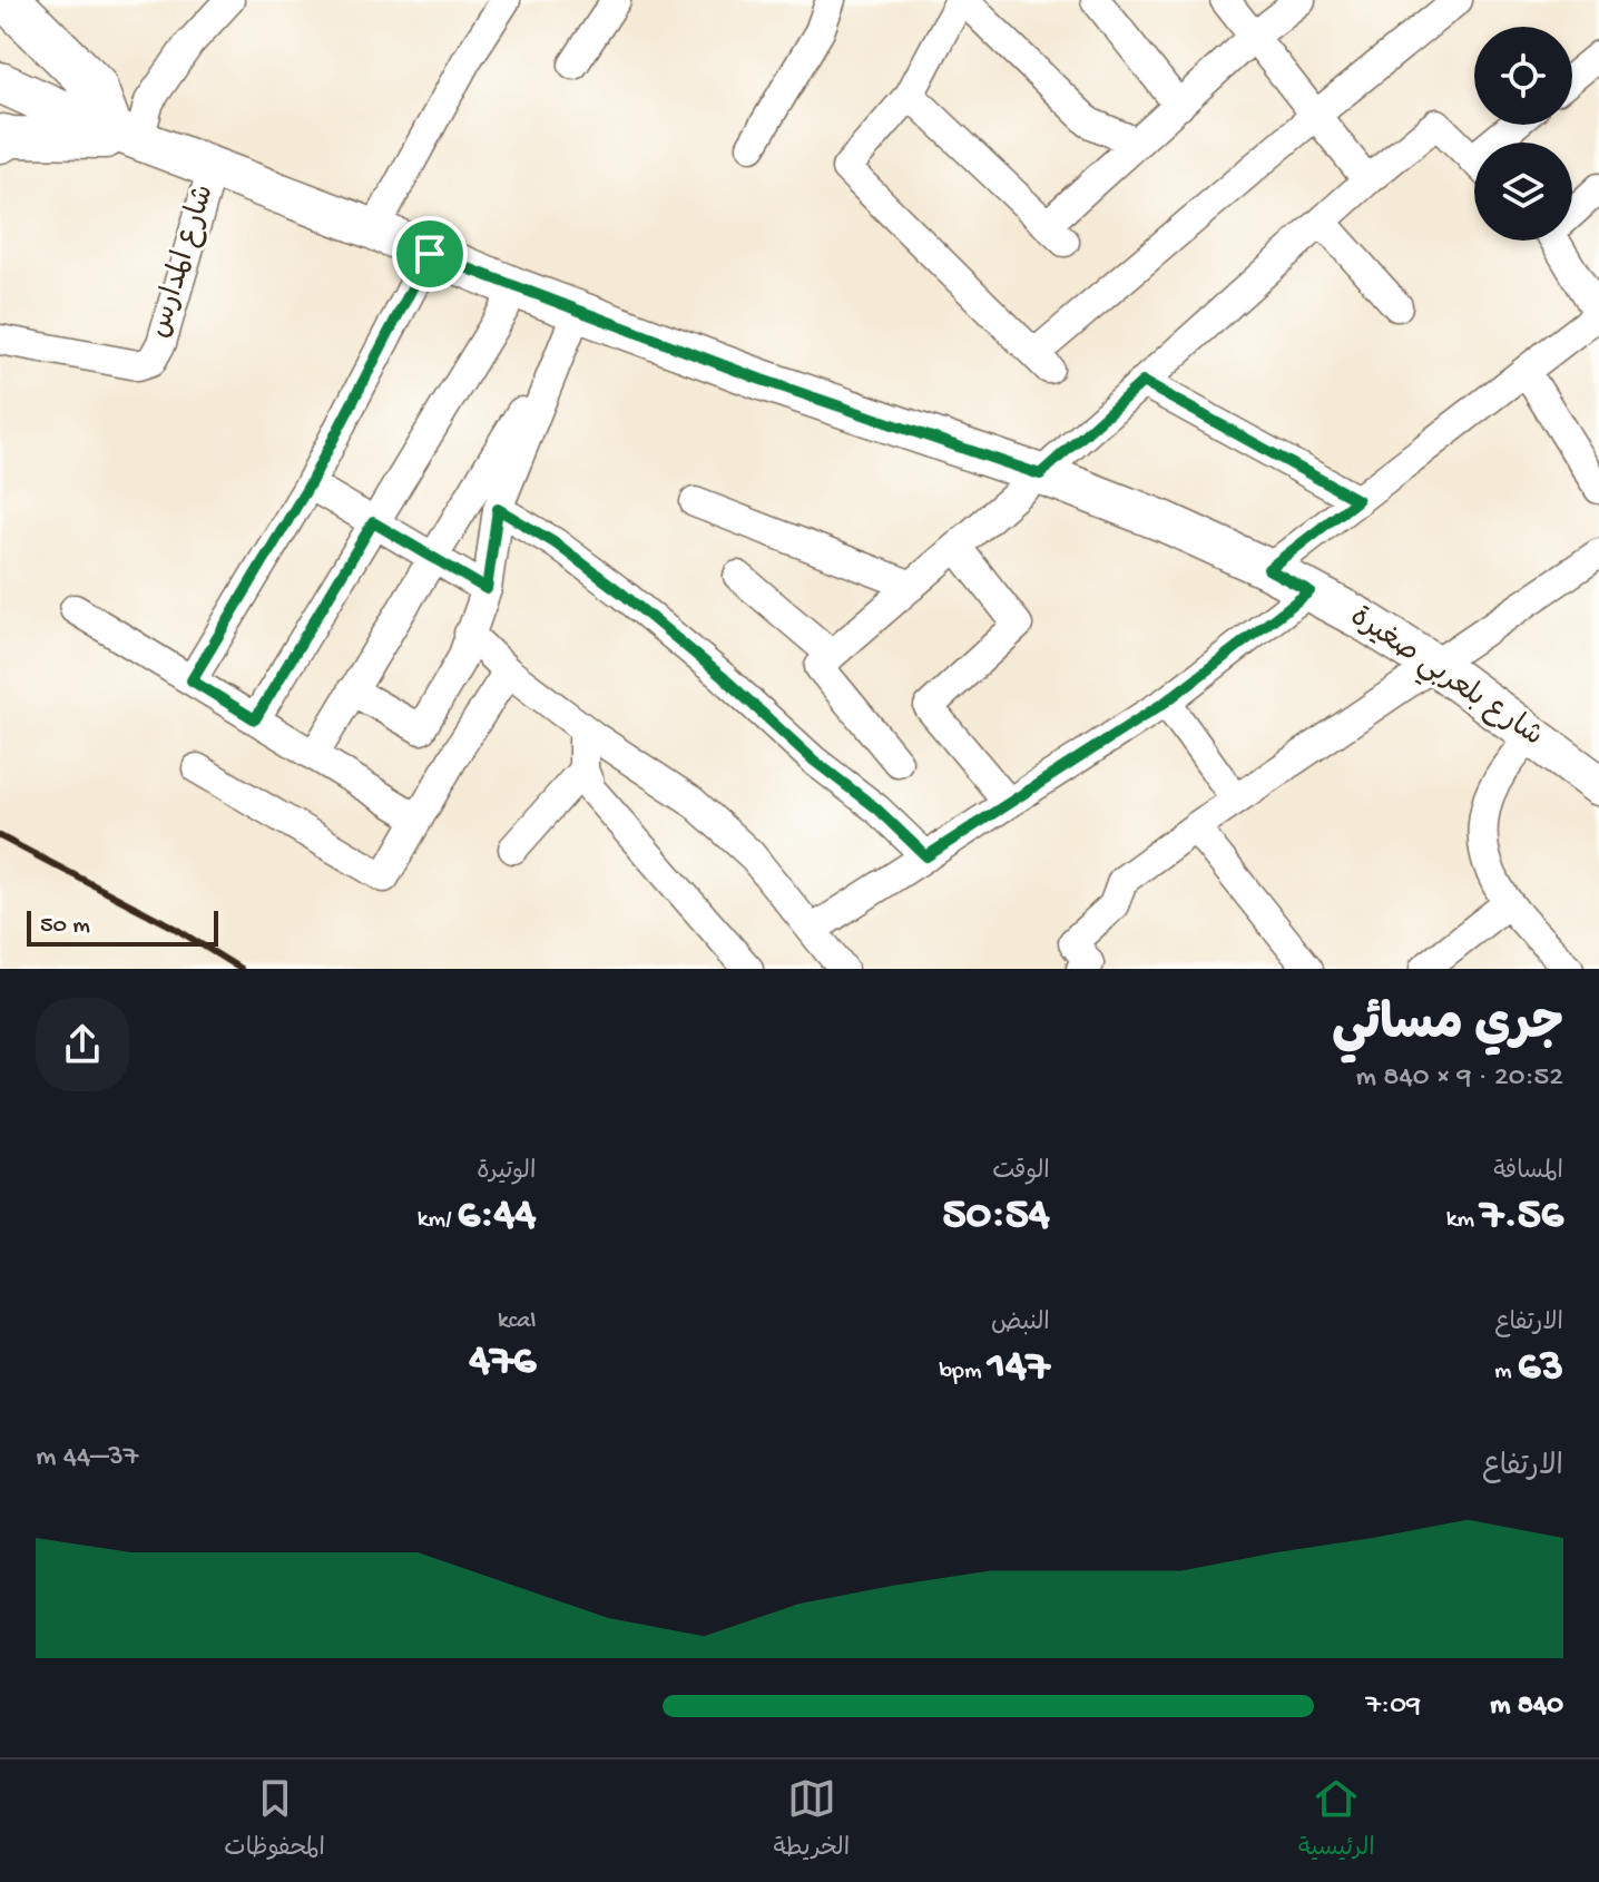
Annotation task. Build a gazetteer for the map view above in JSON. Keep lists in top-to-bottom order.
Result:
{
  "streets": {
    "main road": ["شارع بلعربي صغيرة"],
    "street": ["شارع المدارس"]
  },
  "crossings": [
    ["شارع المدارس", "شارع بلعربي صغيرة"]
  ],
  "scale_bar": "50 m",
  "page": {
    "scale": "50 m",
    "heading": ["جري مسائي", "20:52 · 9 × 840 m"],
    "stats": [
      ["المسافة", "7.56 km"],
      ["الوقت", "50:54"],
      ["الوتيرة", "6:44 /km"],
      ["الارتفاع", "63 m"],
      ["النبض", "147 bpm"],
      ["kcal", "476"]
    ],
    "chart": ["الارتفاع", "37–44 m"],
    "list": [
      {
        "name": "840 m",
        "note": "7:09"
      }
    ],
    "tabs": ["الرئيسية", "الخريطة", "المحفوظات"]
  }
}
